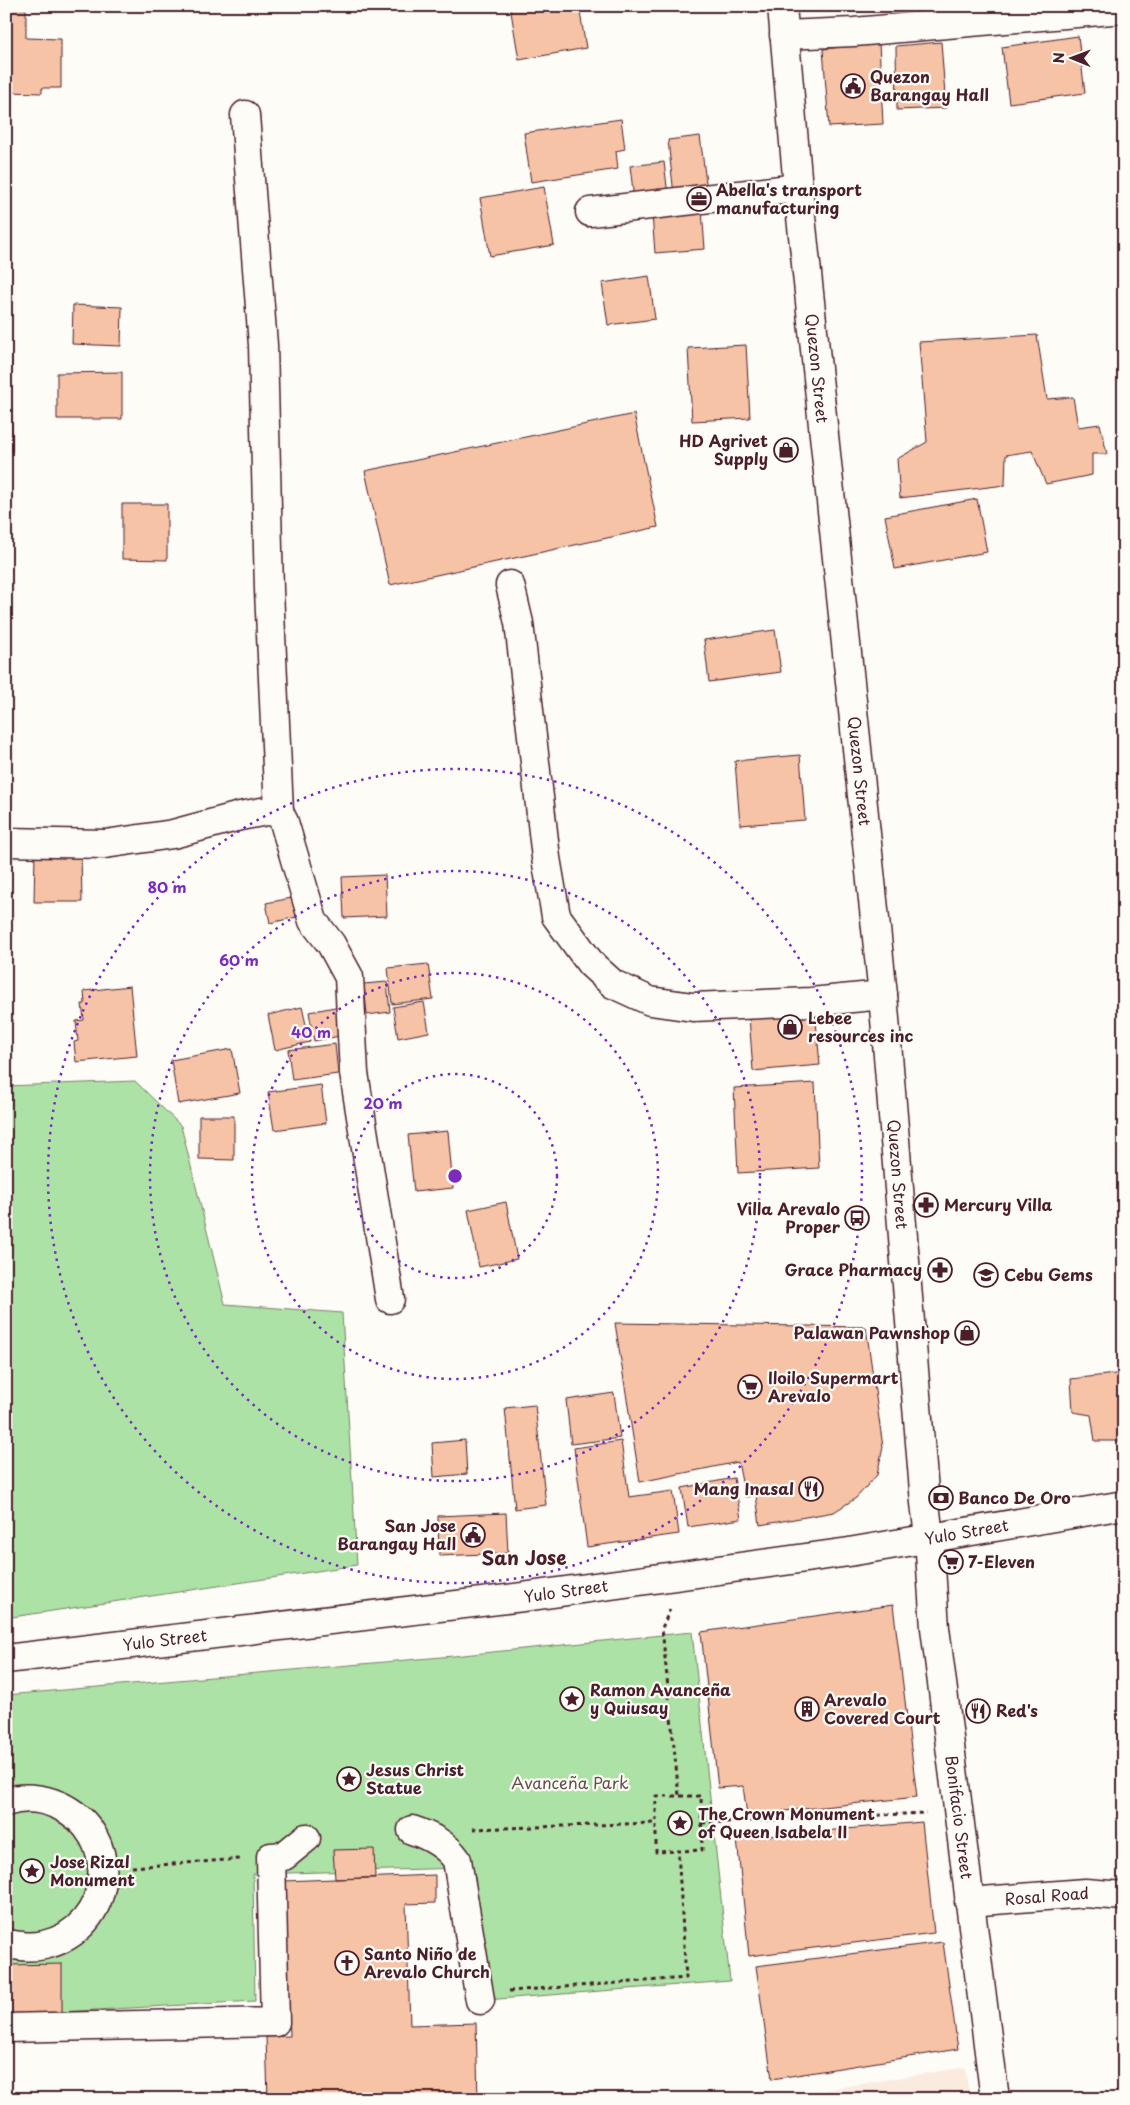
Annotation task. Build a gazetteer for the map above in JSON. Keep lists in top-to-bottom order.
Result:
{
  "streets": {
    "street": [
      "Quezon Street",
      "Yulo Street",
      "Bonifacio Street",
      "Rosal Road"
    ]
  },
  "crossings": [
    ["Quezon Street", "Yulo Street"],
    ["Quezon Street", "Bonifacio Street"],
    ["Yulo Street", "Bonifacio Street"],
    ["Bonifacio Street", "Rosal Road"]
  ],
  "districts": ["San Jose"],
  "parks": ["Avanceña Park"],
  "places": {
    "public building": ["Quezon Barangay Hall", "San Jose Barangay Hall"],
    "office": ["Abella's transport manufacturing"],
    "shop": ["HD Agrivet Supply", "Lebee resources inc", "Palawan Pawnshop"],
    "pharmacy": ["Mercury Villa", "Grace Pharmacy"],
    "bus stop": ["Villa Arevalo Proper"],
    "school or university": ["Cebu Gems"],
    "supermarket": ["Iloilo Supermart Arevalo", "7-Eleven"],
    "restaurant": ["Mang Inasal", "Red's"],
    "bank": ["Banco De Oro"],
    "place": [
      "Ramon Avanceña y Quiusay",
      "Jesus Christ Statue",
      "The Crown Monument of Queen Isabela II",
      "Jose Rizal Monument"
    ],
    "building": ["Arevalo Covered Court"],
    "church": ["Santo Niño de Arevalo Church"]
  },
  "north": "left",
  "rings": [
    "80 m",
    "60 m",
    "40 m",
    "20 m"
  ]
}
